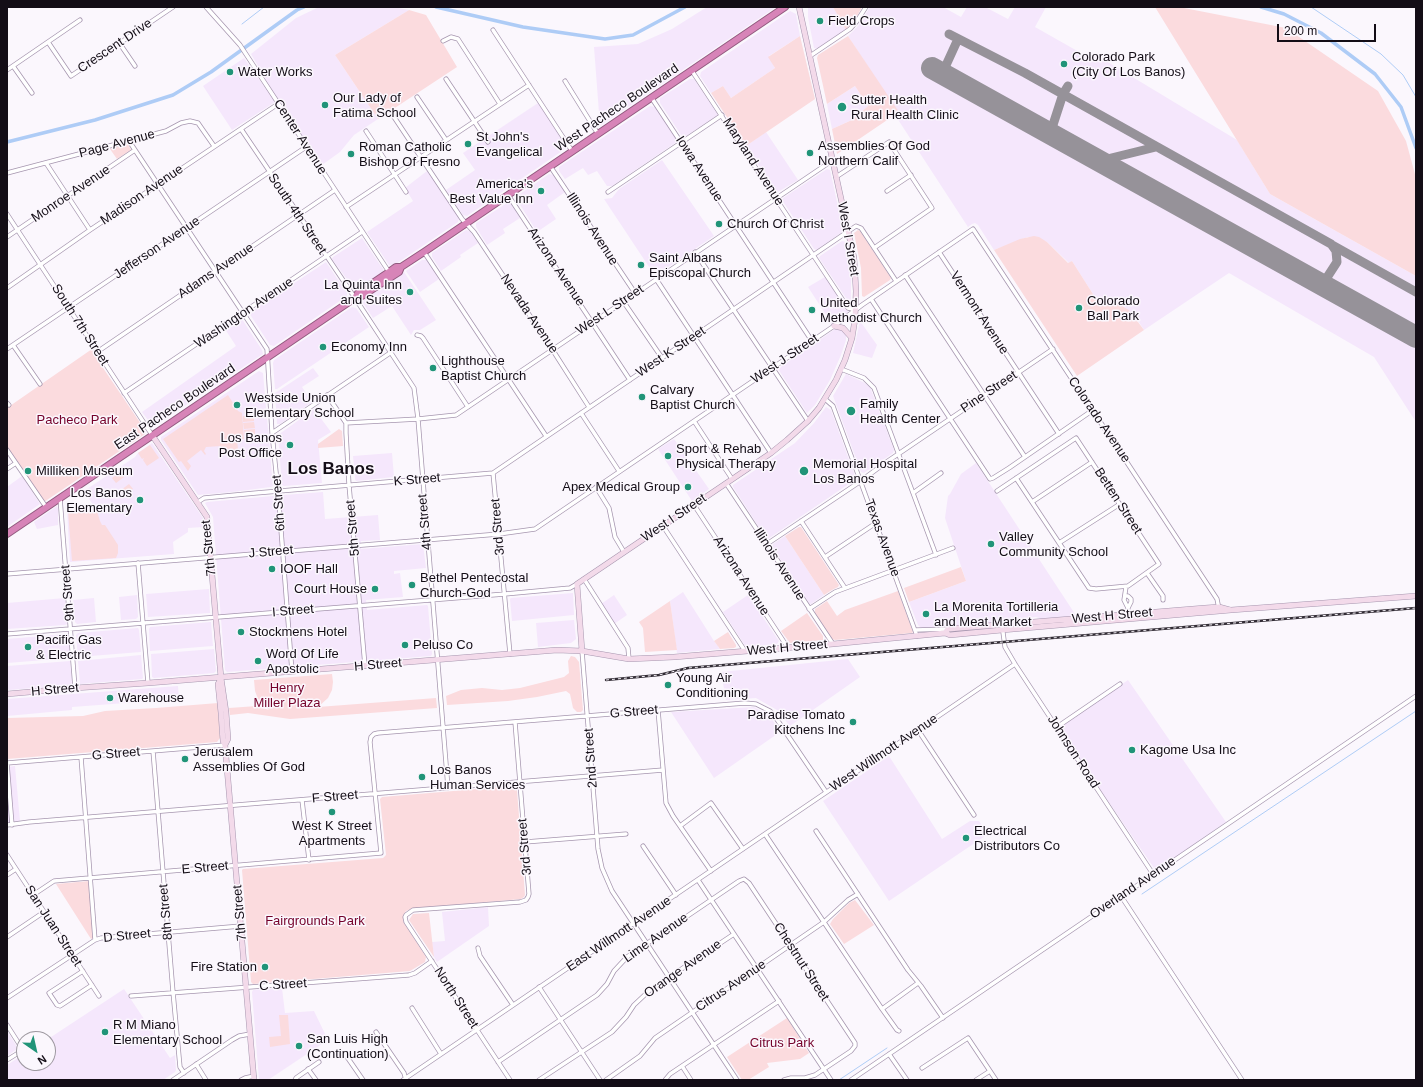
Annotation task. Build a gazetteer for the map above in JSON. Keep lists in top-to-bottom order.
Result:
{
  "streets": {
    "highway": ["West Pacheco Boulevard", "East Pacheco Boulevard"],
    "street": [
      "Crescent Drive",
      "Center Avenue",
      "Page Avenue",
      "Maryland Avenue",
      "Iowa Avenue",
      "Monroe Avenue",
      "Madison Avenue",
      "South 4th Street",
      "Illinois Avenue",
      "West I Street",
      "Jefferson Avenue",
      "Arizona Avenue",
      "Adams Avenue",
      "West L Street",
      "Washington Avenue",
      "Vermont Avenue",
      "Nevada Avenue",
      "South 7th Street",
      "West K Street",
      "West J Street",
      "Pine Street",
      "Colorado Avenue",
      "K Street",
      "Betten Street",
      "6th Street",
      "4th Street",
      "3rd Street",
      "5th Street",
      "Texas Avenue",
      "7th Street",
      "J Street",
      "9th Street",
      "I Street",
      "West H Street",
      "H Street",
      "G Street",
      "Johnson Road",
      "West Willmott Avenue",
      "2nd Street",
      "F Street",
      "E Street",
      "Overland Avenue",
      "8th Street",
      "San Juan Street",
      "East Willmott Avenue",
      "D Street",
      "Lime Avenue",
      "Chestnut Street",
      "Orange Avenue",
      "C Street",
      "Citrus Avenue",
      "North Street"
    ]
  },
  "crossings": [
    ["West Pacheco Boulevard", "Center Avenue"],
    ["West Pacheco Boulevard", "Maryland Avenue"],
    ["West Pacheco Boulevard", "Iowa Avenue"],
    ["West Pacheco Boulevard", "Illinois Avenue"],
    ["West Pacheco Boulevard", "Arizona Avenue"],
    ["West Pacheco Boulevard", "Nevada Avenue"],
    ["West Pacheco Boulevard", "East Pacheco Boulevard"],
    ["Center Avenue", "Madison Avenue"],
    ["Center Avenue", "Jefferson Avenue"],
    ["Center Avenue", "Adams Avenue"],
    ["Center Avenue", "Washington Avenue"],
    ["Center Avenue", "East Pacheco Boulevard"],
    ["Page Avenue", "Madison Avenue"],
    ["Page Avenue", "6th Street"],
    ["Maryland Avenue", "West I Street"],
    ["Maryland Avenue", "West L Street"],
    ["Maryland Avenue", "West K Street"],
    ["Maryland Avenue", "West J Street"],
    ["Iowa Avenue", "West L Street"],
    ["Iowa Avenue", "West K Street"],
    ["Iowa Avenue", "West J Street"],
    ["Monroe Avenue", "South 7th Street"],
    ["Monroe Avenue", "6th Street"],
    ["Madison Avenue", "South 4th Street"],
    ["Madison Avenue", "South 7th Street"],
    ["Madison Avenue", "6th Street"],
    ["South 4th Street", "Jefferson Avenue"],
    ["South 4th Street", "Adams Avenue"],
    ["South 4th Street", "Washington Avenue"],
    ["South 4th Street", "East Pacheco Boulevard"],
    ["South 4th Street", "4th Street"],
    ["Illinois Avenue", "West I Street"],
    ["Illinois Avenue", "West L Street"],
    ["Illinois Avenue", "Pine Street"],
    ["Illinois Avenue", "West H Street"],
    ["West I Street", "Arizona Avenue"],
    ["West I Street", "West L Street"],
    ["West I Street", "West K Street"],
    ["West I Street", "West J Street"],
    ["West I Street", "Texas Avenue"],
    ["West I Street", "I Street"],
    ["West I Street", "2nd Street"],
    ["Jefferson Avenue", "South 7th Street"],
    ["Jefferson Avenue", "6th Street"],
    ["Arizona Avenue", "West L Street"],
    ["Arizona Avenue", "West K Street"],
    ["Arizona Avenue", "West H Street"],
    ["Adams Avenue", "South 7th Street"],
    ["Adams Avenue", "6th Street"],
    ["West L Street", "Nevada Avenue"],
    ["West L Street", "4th Street"],
    ["West L Street", "5th Street"],
    ["Washington Avenue", "South 7th Street"],
    ["Washington Avenue", "6th Street"],
    ["Vermont Avenue", "West J Street"],
    ["Vermont Avenue", "Pine Street"],
    ["Nevada Avenue", "West K Street"],
    ["South 7th Street", "East Pacheco Boulevard"],
    ["South 7th Street", "7th Street"],
    ["West K Street", "K Street"],
    ["West K Street", "3rd Street"],
    ["West J Street", "Colorado Avenue"],
    ["West J Street", "J Street"],
    ["Pine Street", "Colorado Avenue"],
    ["Pine Street", "Texas Avenue"],
    ["East Pacheco Boulevard", "6th Street"],
    ["East Pacheco Boulevard", "4th Street"],
    ["East Pacheco Boulevard", "7th Street"],
    ["East Pacheco Boulevard", "9th Street"],
    ["Colorado Avenue", "West H Street"],
    ["K Street", "6th Street"],
    ["K Street", "4th Street"],
    ["K Street", "3rd Street"],
    ["K Street", "5th Street"],
    ["K Street", "7th Street"],
    ["6th Street", "J Street"],
    ["6th Street", "I Street"],
    ["6th Street", "H Street"],
    ["4th Street", "J Street"],
    ["4th Street", "I Street"],
    ["4th Street", "H Street"],
    ["4th Street", "G Street"],
    ["4th Street", "F Street"],
    ["3rd Street", "J Street"],
    ["3rd Street", "I Street"],
    ["3rd Street", "H Street"],
    ["3rd Street", "G Street"],
    ["3rd Street", "F Street"],
    ["3rd Street", "North Street"],
    ["5th Street", "J Street"],
    ["5th Street", "I Street"],
    ["5th Street", "H Street"],
    ["Texas Avenue", "West H Street"],
    ["7th Street", "J Street"],
    ["7th Street", "I Street"],
    ["7th Street", "H Street"],
    ["7th Street", "G Street"],
    ["7th Street", "F Street"],
    ["7th Street", "E Street"],
    ["7th Street", "D Street"],
    ["7th Street", "C Street"],
    ["J Street", "9th Street"],
    ["9th Street", "I Street"],
    ["9th Street", "H Street"],
    ["I Street", "2nd Street"],
    ["West H Street", "H Street"],
    ["West H Street", "Johnson Road"],
    ["H Street", "2nd Street"],
    ["G Street", "West Willmott Avenue"],
    ["G Street", "2nd Street"],
    ["G Street", "F Street"],
    ["G Street", "E Street"],
    ["G Street", "8th Street"],
    ["Johnson Road", "West Willmott Avenue"],
    ["Johnson Road", "Overland Avenue"],
    ["West Willmott Avenue", "East Willmott Avenue"],
    ["2nd Street", "F Street"],
    ["2nd Street", "East Willmott Avenue"],
    ["2nd Street", "Lime Avenue"],
    ["2nd Street", "Orange Avenue"],
    ["2nd Street", "Citrus Avenue"],
    ["F Street", "E Street"],
    ["F Street", "8th Street"],
    ["E Street", "8th Street"],
    ["E Street", "San Juan Street"],
    ["8th Street", "D Street"],
    ["8th Street", "C Street"],
    ["San Juan Street", "D Street"],
    ["East Willmott Avenue", "North Street"],
    ["Lime Avenue", "Chestnut Street"],
    ["Lime Avenue", "North Street"],
    ["Chestnut Street", "Citrus Avenue"],
    ["C Street", "North Street"]
  ],
  "districts": ["Los Banos"],
  "parks": [
    "Pacheco Park",
    "Henry Miller Plaza",
    "Fairgrounds Park",
    "Citrus Park"
  ],
  "places": [
    "Field Crops",
    "Colorado Park (City Of Los Banos)",
    "Water Works",
    "Our Lady of Fatima School",
    "Sutter Health Rural Health Clinic",
    "St John's Evangelical",
    "Assemblies Of God Northern Calif",
    "Roman Catholic Bishop Of Fresno",
    "America's Best Value Inn",
    "Church Of Christ",
    "Saint Albans Episcopal Church",
    "La Quinta Inn and Suites",
    "Colorado Ball Park",
    "United Methodist Church",
    "Economy Inn",
    "Lighthouse Baptist Church",
    "Calvary Baptist Church",
    "Westside Union Elementary School",
    "Family Health Center",
    "Los Banos Post Office",
    "Sport & Rehab Physical Therapy",
    "Milliken Museum",
    "Memorial Hospital Los Banos",
    "Apex Medical Group",
    "Los Banos Elementary",
    "Valley Community School",
    "IOOF Hall",
    "Bethel Pentecostal Church-God",
    "Court House",
    "La Morenita Tortilleria and Meat Market",
    "Stockmens Hotel",
    "Peluso Co",
    "Pacific Gas & Electric",
    "Word Of Life Apostolic",
    "Young Air Conditioning",
    "Warehouse",
    "Paradise Tomato Kitchens Inc",
    "Kagome Usa Inc",
    "Jerusalem Assemblies Of God",
    "Los Banos Human Services",
    "West K Street Apartments",
    "Electrical Distributors Co",
    "Fire Station",
    "R M Miano Elementary School",
    "San Luis High (Continuation)"
  ],
  "scale_bar": "200 m",
  "north": "bottom right"
}
